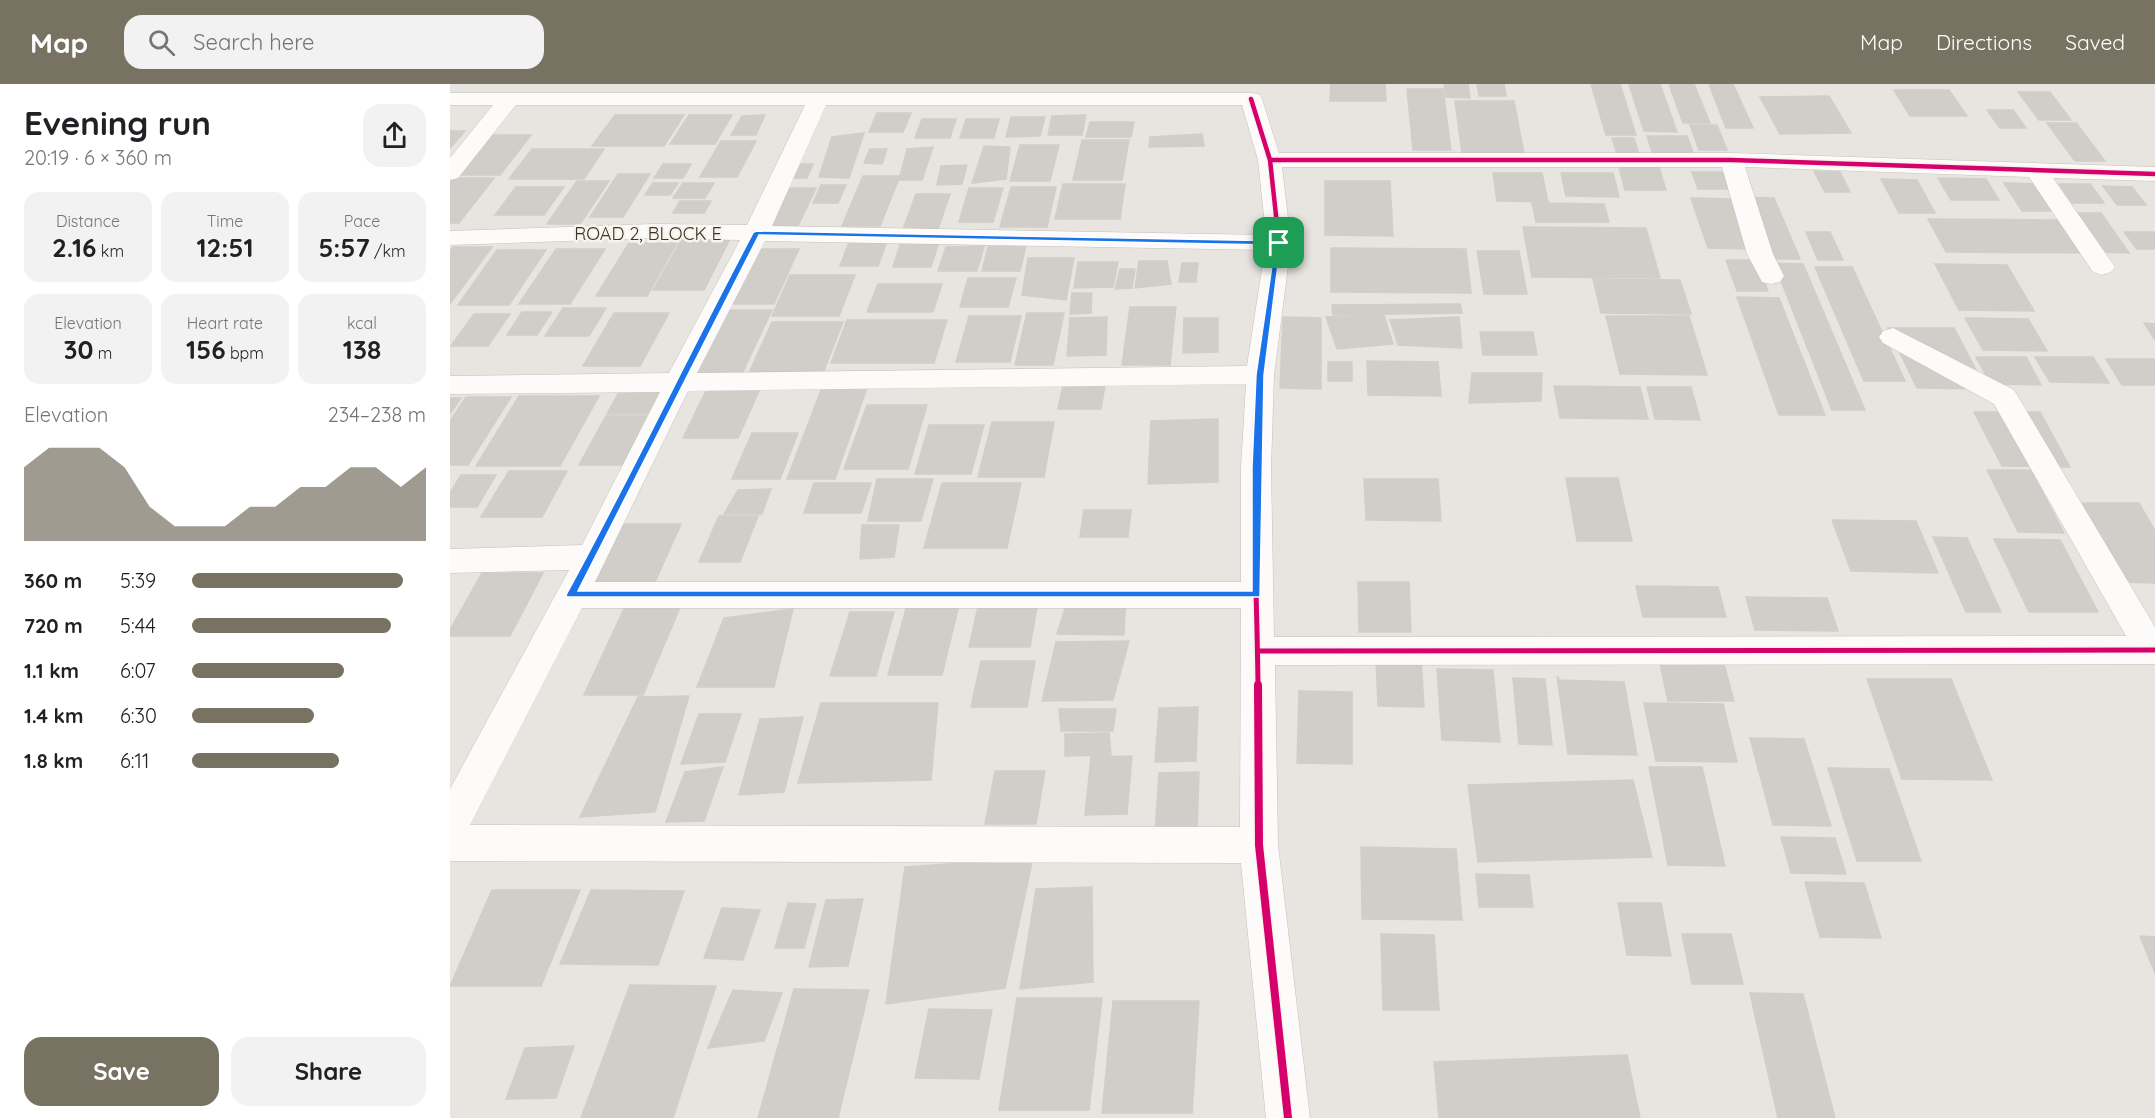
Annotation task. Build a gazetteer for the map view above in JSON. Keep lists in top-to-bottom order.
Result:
{
  "streets": {
    "street": ["ROAD 2, BLOCK E"]
  },
  "page": {
    "header": "Map",
    "search": "Search here",
    "nav": ["Map", "Directions", "Saved"],
    "heading": ["Evening run", "20:19 · 6 × 360 m"],
    "stats": [
      ["Distance", "2.16 km"],
      ["Time", "12:51"],
      ["Pace", "5:57 /km"],
      ["Elevation", "30 m"],
      ["Heart rate", "156 bpm"],
      ["kcal", "138"]
    ],
    "chart": ["Elevation", "234–238 m"],
    "list": [
      {
        "name": "360 m",
        "note": "5:39"
      },
      {
        "name": "720 m",
        "note": "5:44"
      },
      {
        "name": "1.1 km",
        "note": "6:07"
      },
      {
        "name": "1.4 km",
        "note": "6:30"
      },
      {
        "name": "1.8 km",
        "note": "6:11"
      }
    ],
    "buttons": ["Save", "Share"]
  }
}
